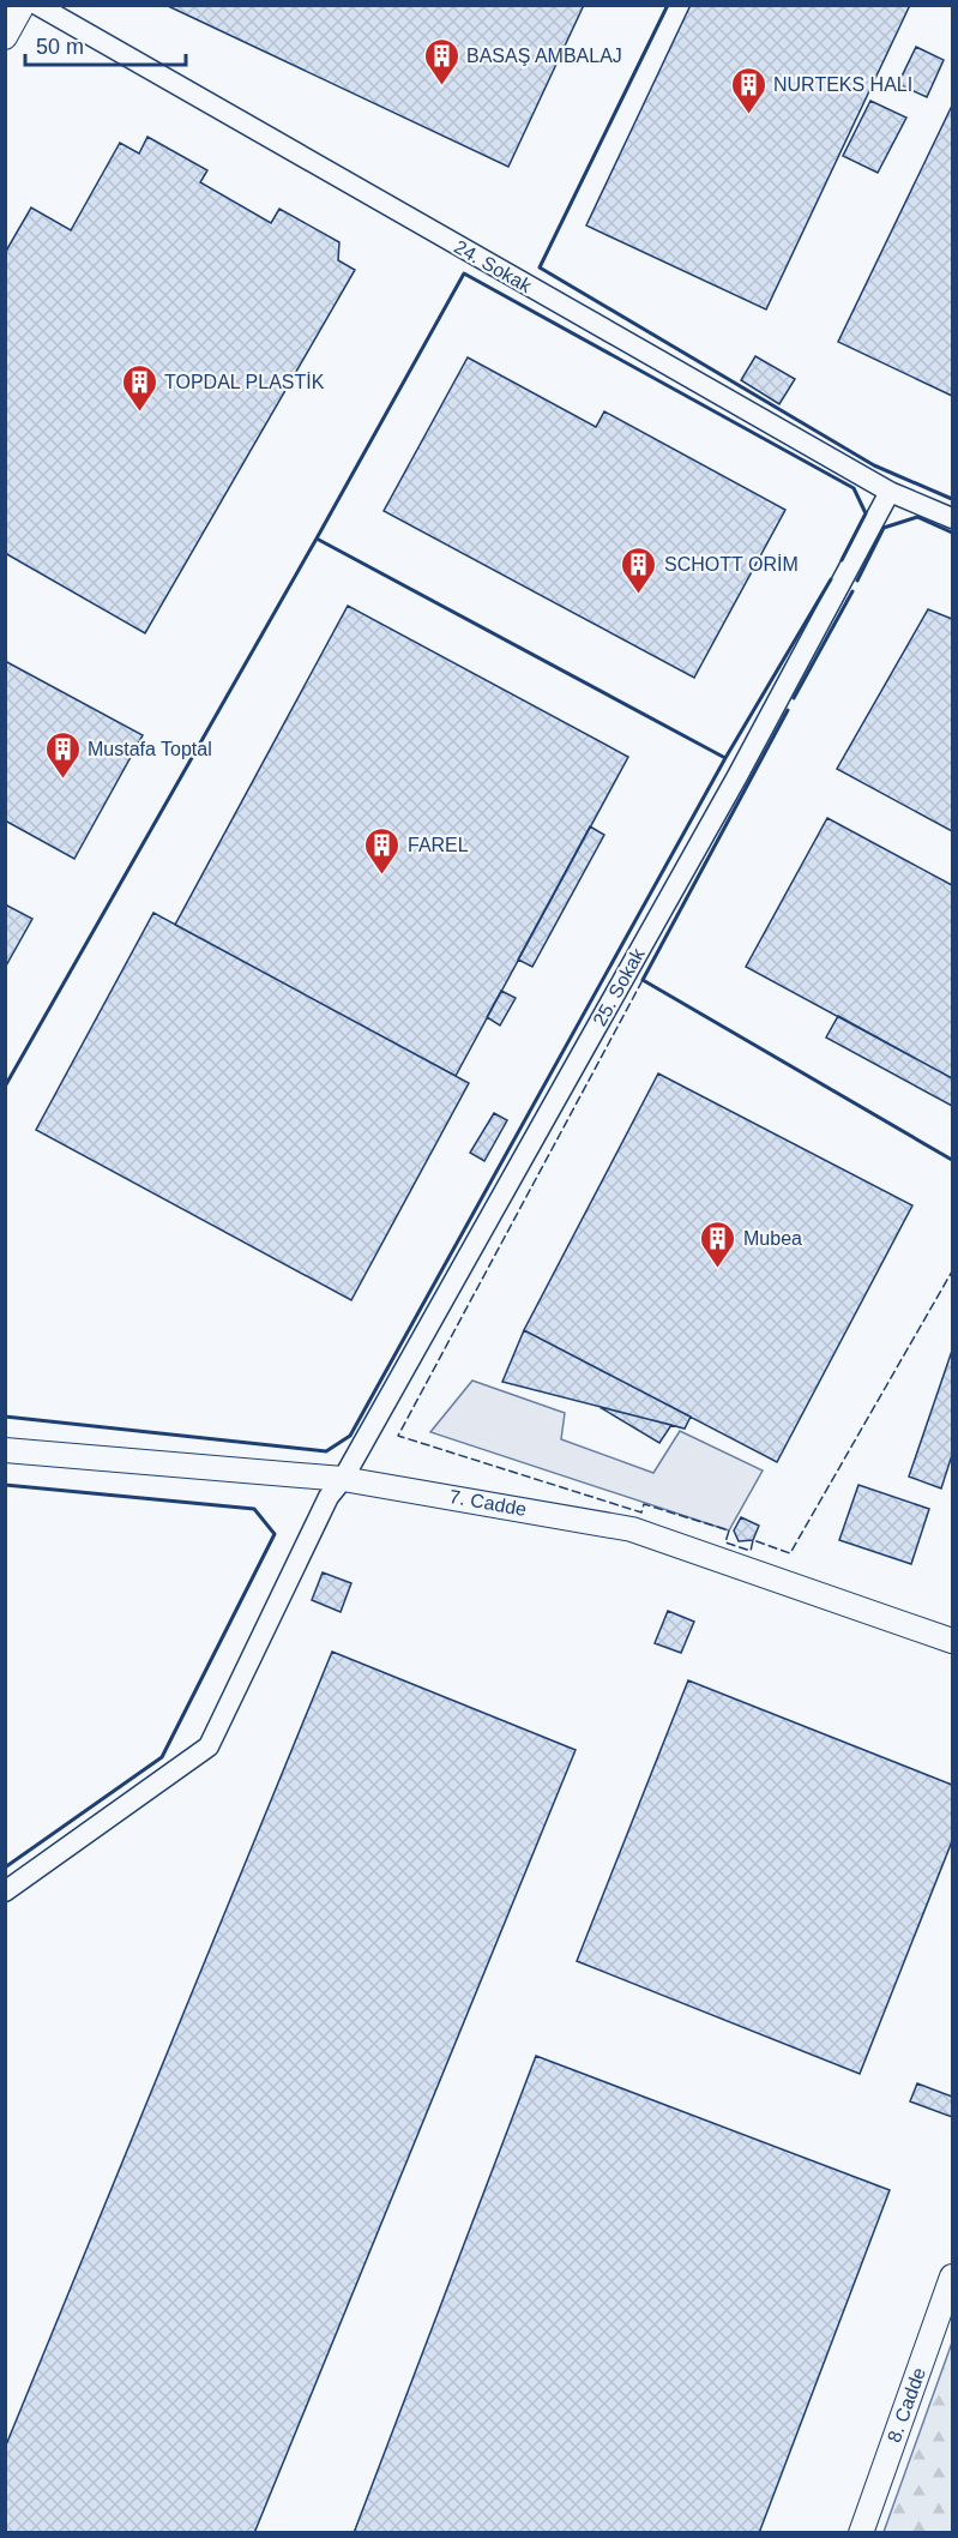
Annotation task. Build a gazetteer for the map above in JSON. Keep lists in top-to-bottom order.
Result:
{
  "streets": {
    "street": [
      "24. Sokak",
      "25. Sokak",
      "7. Cadde",
      "8. Cadde"
    ]
  },
  "crossings": [
    ["24. Sokak", "25. Sokak"],
    ["25. Sokak", "7. Cadde"]
  ],
  "places": {
    "building": [
      "BASAŞ AMBALAJ",
      "NURTEKS HALI",
      "TOPDAL PLASTİK",
      "SCHOTT ORİM",
      "Mustafa Toptal",
      "FAREL",
      "Mubea"
    ]
  },
  "scale_bar": "50 m"
}
